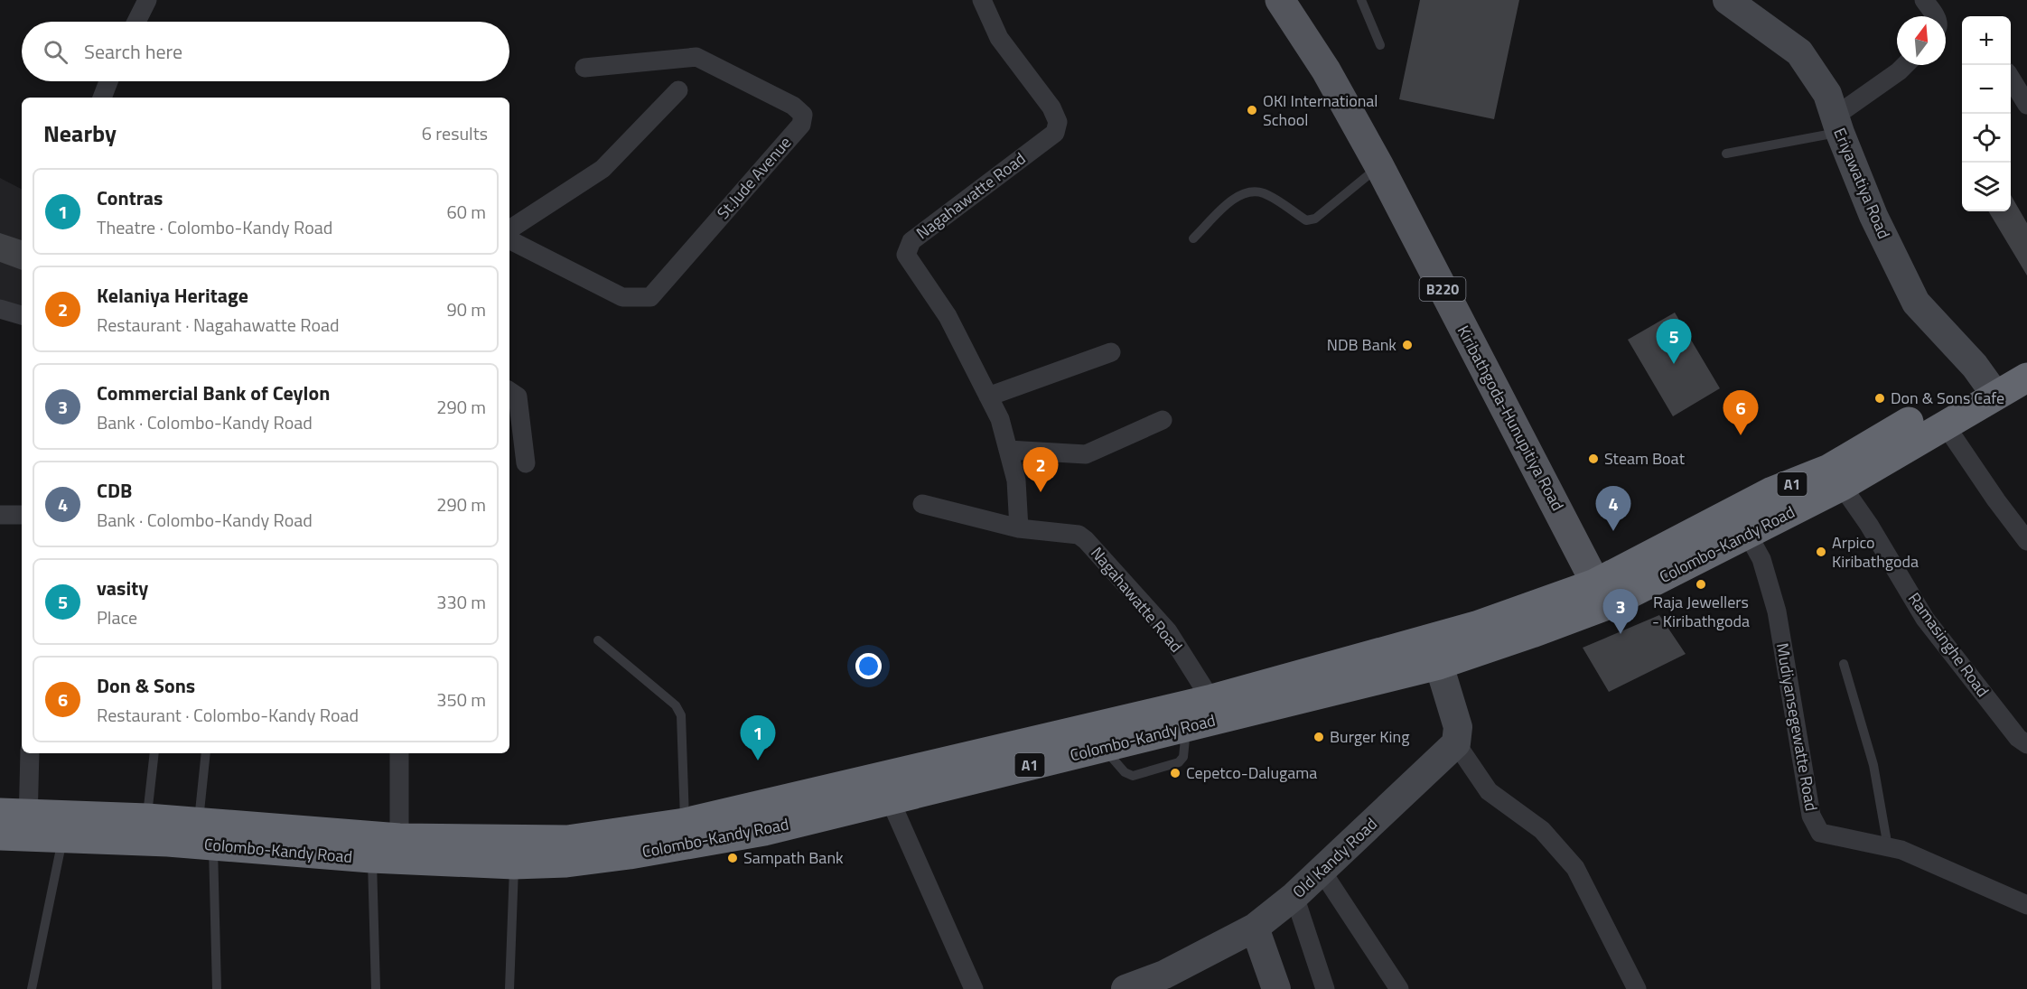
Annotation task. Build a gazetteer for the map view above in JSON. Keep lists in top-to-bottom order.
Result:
{
  "streets": {
    "highway": ["A1", "Colombo-Kandy Road"],
    "main road": ["B220", "Kiribathgoda-Hunupitiya Road"],
    "street": [
      "St.Jude Avenue",
      "Eriyawatiya Road",
      "Nagahawatte Road",
      "Ramasinghe Road",
      "Mudiyansegewatte Road",
      "Old Kandy Road"
    ]
  },
  "crossings": [
    ["Eriyawatiya Road", "Colombo-Kandy Road"],
    ["Nagahawatte Road", "Colombo-Kandy Road"],
    ["Kiribathgoda-Hunupitiya Road", "Colombo-Kandy Road"],
    ["Colombo-Kandy Road", "Ramasinghe Road"],
    ["Colombo-Kandy Road", "Mudiyansegewatte Road"]
  ],
  "places": [
    "OKI International School",
    "NDB Bank",
    "Don & Sons Cafe",
    "Steam Boat",
    "Arpico Kiribathgoda",
    "Raja Jewellers - Kiribathgoda",
    "Burger King",
    "Cepetco-Dalugama",
    "Sampath Bank"
  ],
  "north": "top",
  "page": {
    "map_buttons": ["+", "−"],
    "search": "Search here",
    "heading": ["Nearby", "6 results"],
    "list": [
      {
        "mark": "1",
        "name": "Contras",
        "note": "Theatre · Colombo-Kandy Road",
        "value": "60 m"
      },
      {
        "mark": "2",
        "name": "Kelaniya Heritage",
        "note": "Restaurant · Nagahawatte Road",
        "value": "90 m"
      },
      {
        "mark": "3",
        "name": "Commercial Bank of Ceylon",
        "note": "Bank · Colombo-Kandy Road",
        "value": "290 m"
      },
      {
        "mark": "4",
        "name": "CDB",
        "note": "Bank · Colombo-Kandy Road",
        "value": "290 m"
      },
      {
        "mark": "5",
        "name": "vasity",
        "note": "Place",
        "value": "330 m"
      },
      {
        "mark": "6",
        "name": "Don & Sons",
        "note": "Restaurant · Colombo-Kandy Road",
        "value": "350 m"
      }
    ],
    "pins": [
      "5",
      "6",
      "2",
      "4",
      "3",
      "1"
    ]
  }
}
